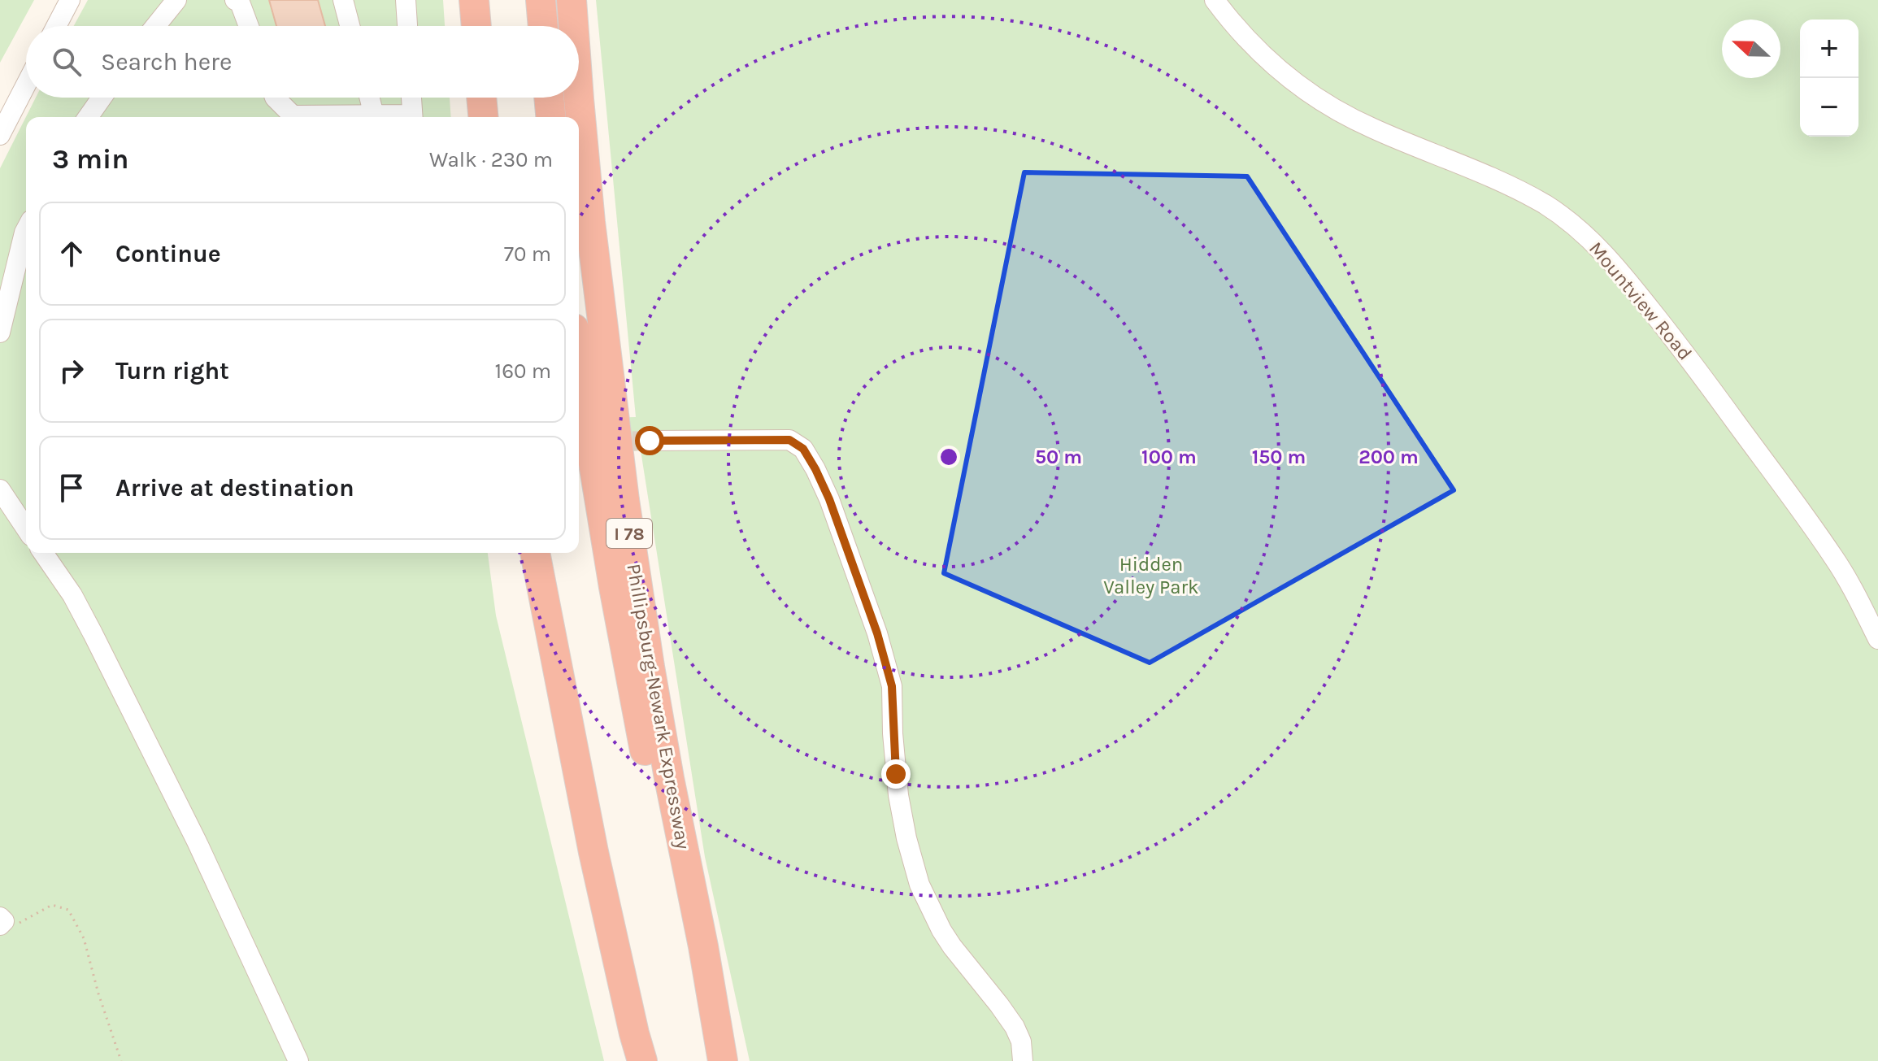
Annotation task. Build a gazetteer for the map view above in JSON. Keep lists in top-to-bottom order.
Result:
{
  "streets": {
    "highway": ["I 78", "Phillipsburg-Newark Expressway"],
    "street": ["Mountview Road"]
  },
  "parks": ["Hidden Valley Park"],
  "north": "left",
  "page": {
    "map_buttons": ["+", "−"],
    "search": "Search here",
    "heading": ["3 min", "Walk · 230 m"],
    "list": [
      ["Continue", "70 m"],
      ["Turn right", "160 m"],
      "Arrive at destination"
    ]
  },
  "rings": [
    "50 m",
    "100 m",
    "150 m",
    "200 m"
  ]
}
